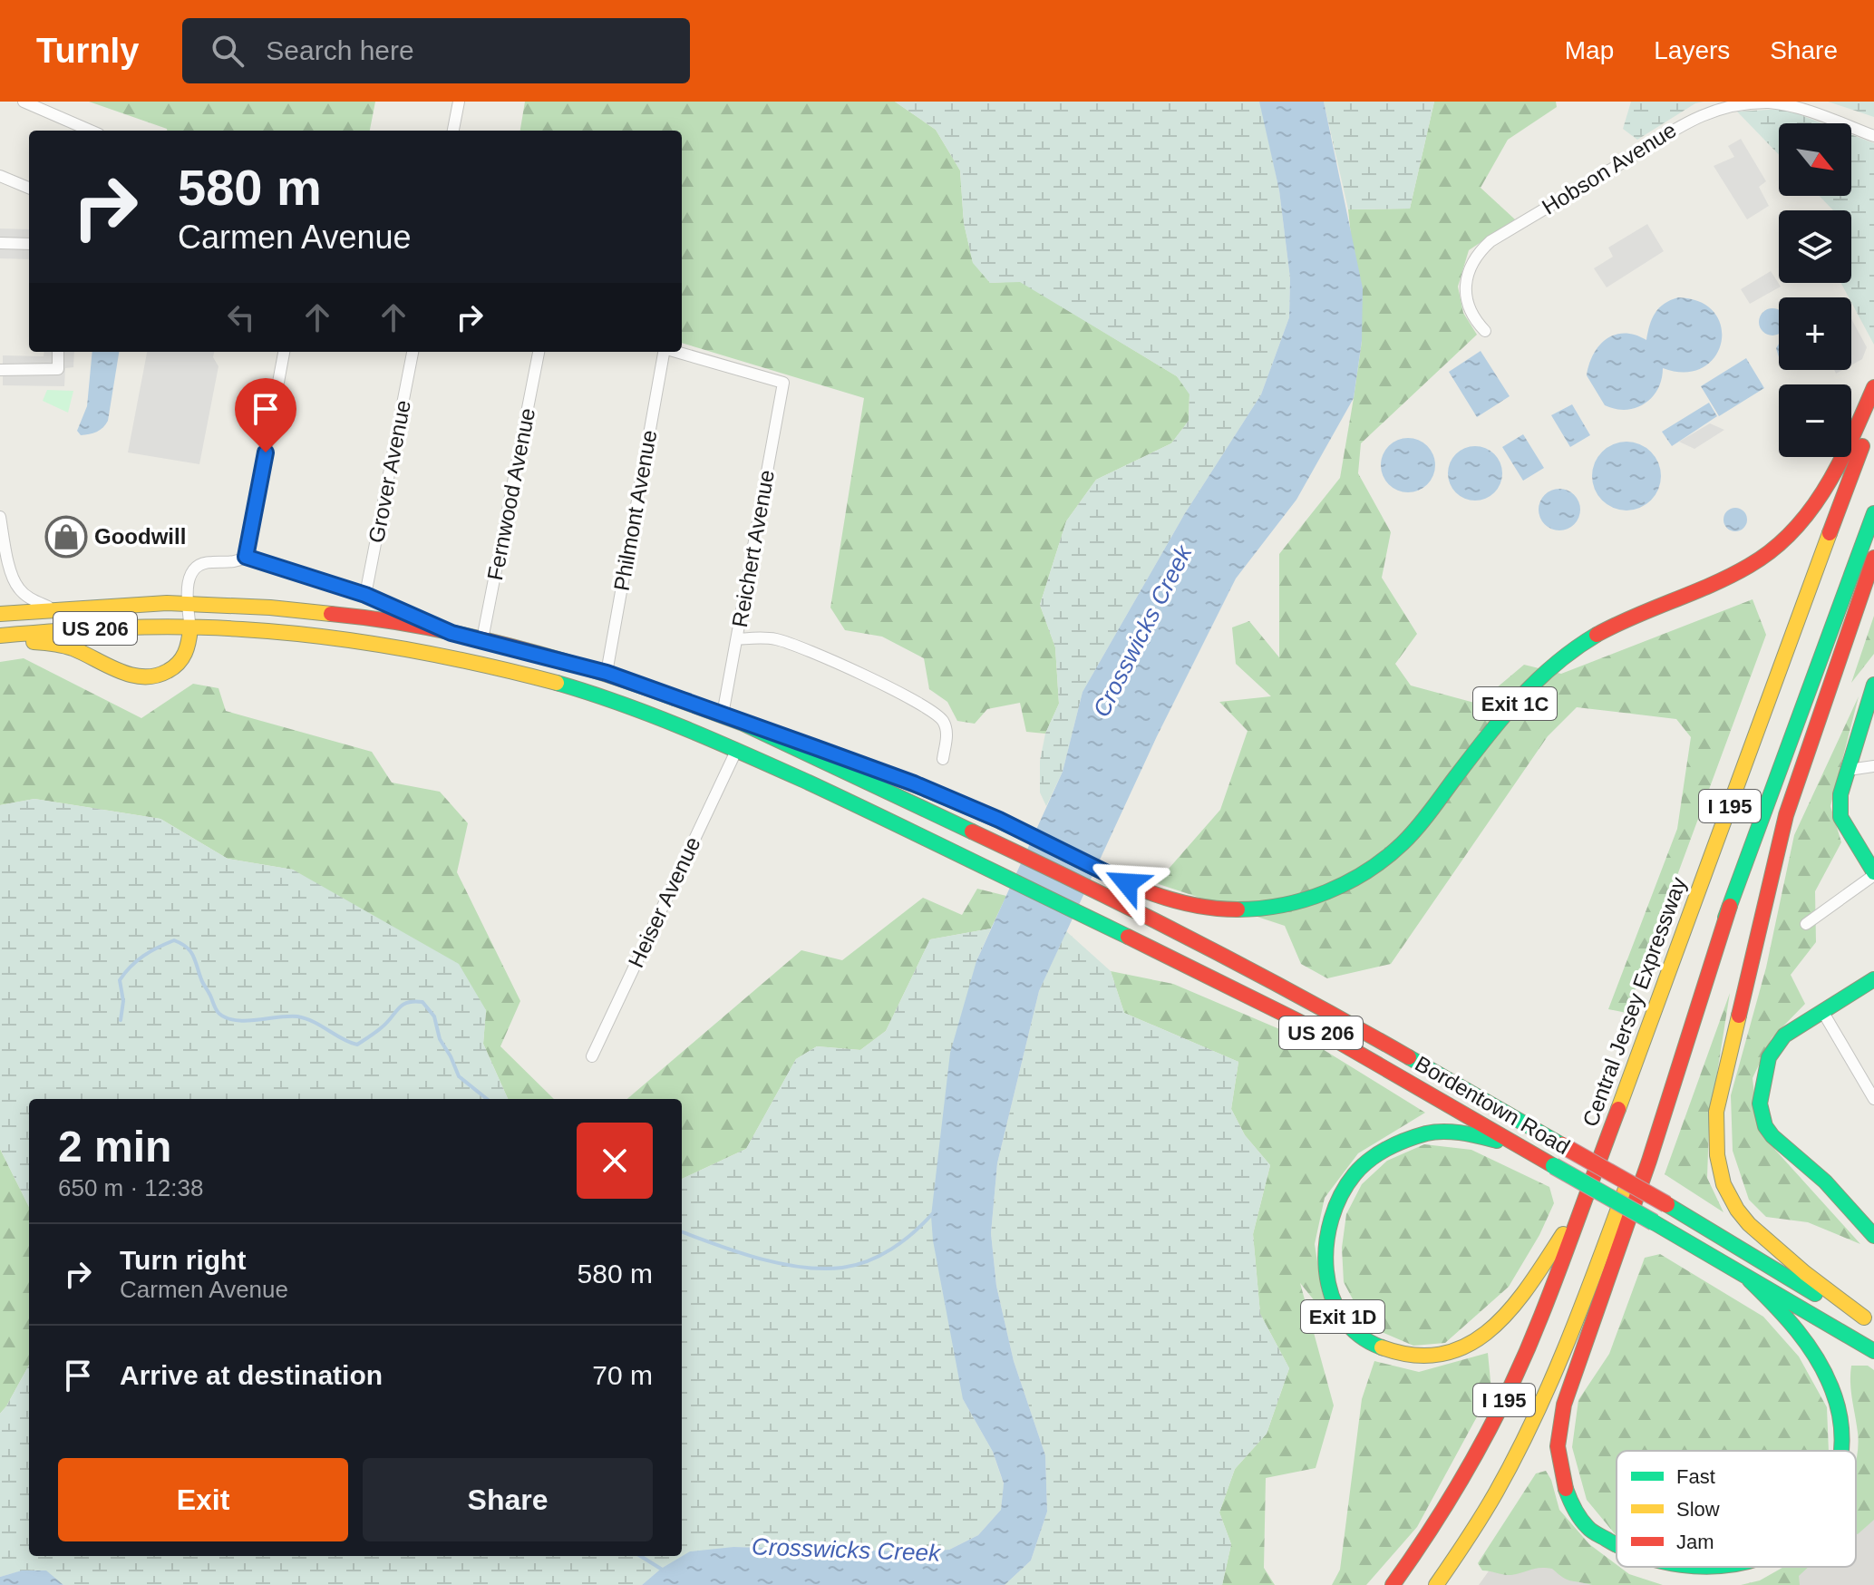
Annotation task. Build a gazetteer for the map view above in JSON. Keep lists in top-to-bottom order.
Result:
{
  "streets": {
    "main road": [
      "US 206",
      "Exit 1C",
      "I 195",
      "Central Jersey Expressway",
      "Bordentown Road",
      "Exit 1D"
    ],
    "street": [
      "Hobson Avenue",
      "Grover Avenue",
      "Fernwood Avenue",
      "Philmont Avenue",
      "Reichert Avenue",
      "Heiser Avenue"
    ]
  },
  "crossings": [
    ["Fernwood Avenue", "US 206"],
    ["Philmont Avenue", "US 206"],
    ["Reichert Avenue", "US 206"],
    ["US 206", "Exit 1C"],
    ["US 206", "Heiser Avenue"],
    ["US 206", "Bordentown Road"],
    ["Exit 1C", "Bordentown Road"],
    ["Heiser Avenue", "Bordentown Road"],
    ["Central Jersey Expressway", "Exit 1D"],
    ["Bordentown Road", "Exit 1D"]
  ],
  "water": ["Crosswicks Creek"],
  "places": {
    "shop": ["Goodwill"]
  },
  "legend": ["Fast", "Slow", "Jam"],
  "north": "bottom right",
  "page": {
    "header": "Turnly",
    "search": "Search here",
    "nav": ["Map", "Layers", "Share"],
    "map_buttons": ["+", "−"],
    "turn": ["580 m", "Carmen Avenue"],
    "heading": ["2 min", "650 m · 12:38"],
    "list": [
      {
        "name": "Turn right",
        "note": "Carmen Avenue",
        "value": "580 m"
      },
      {
        "name": "Arrive at destination",
        "value": "70 m"
      }
    ],
    "buttons": ["Exit", "Share"]
  }
}
